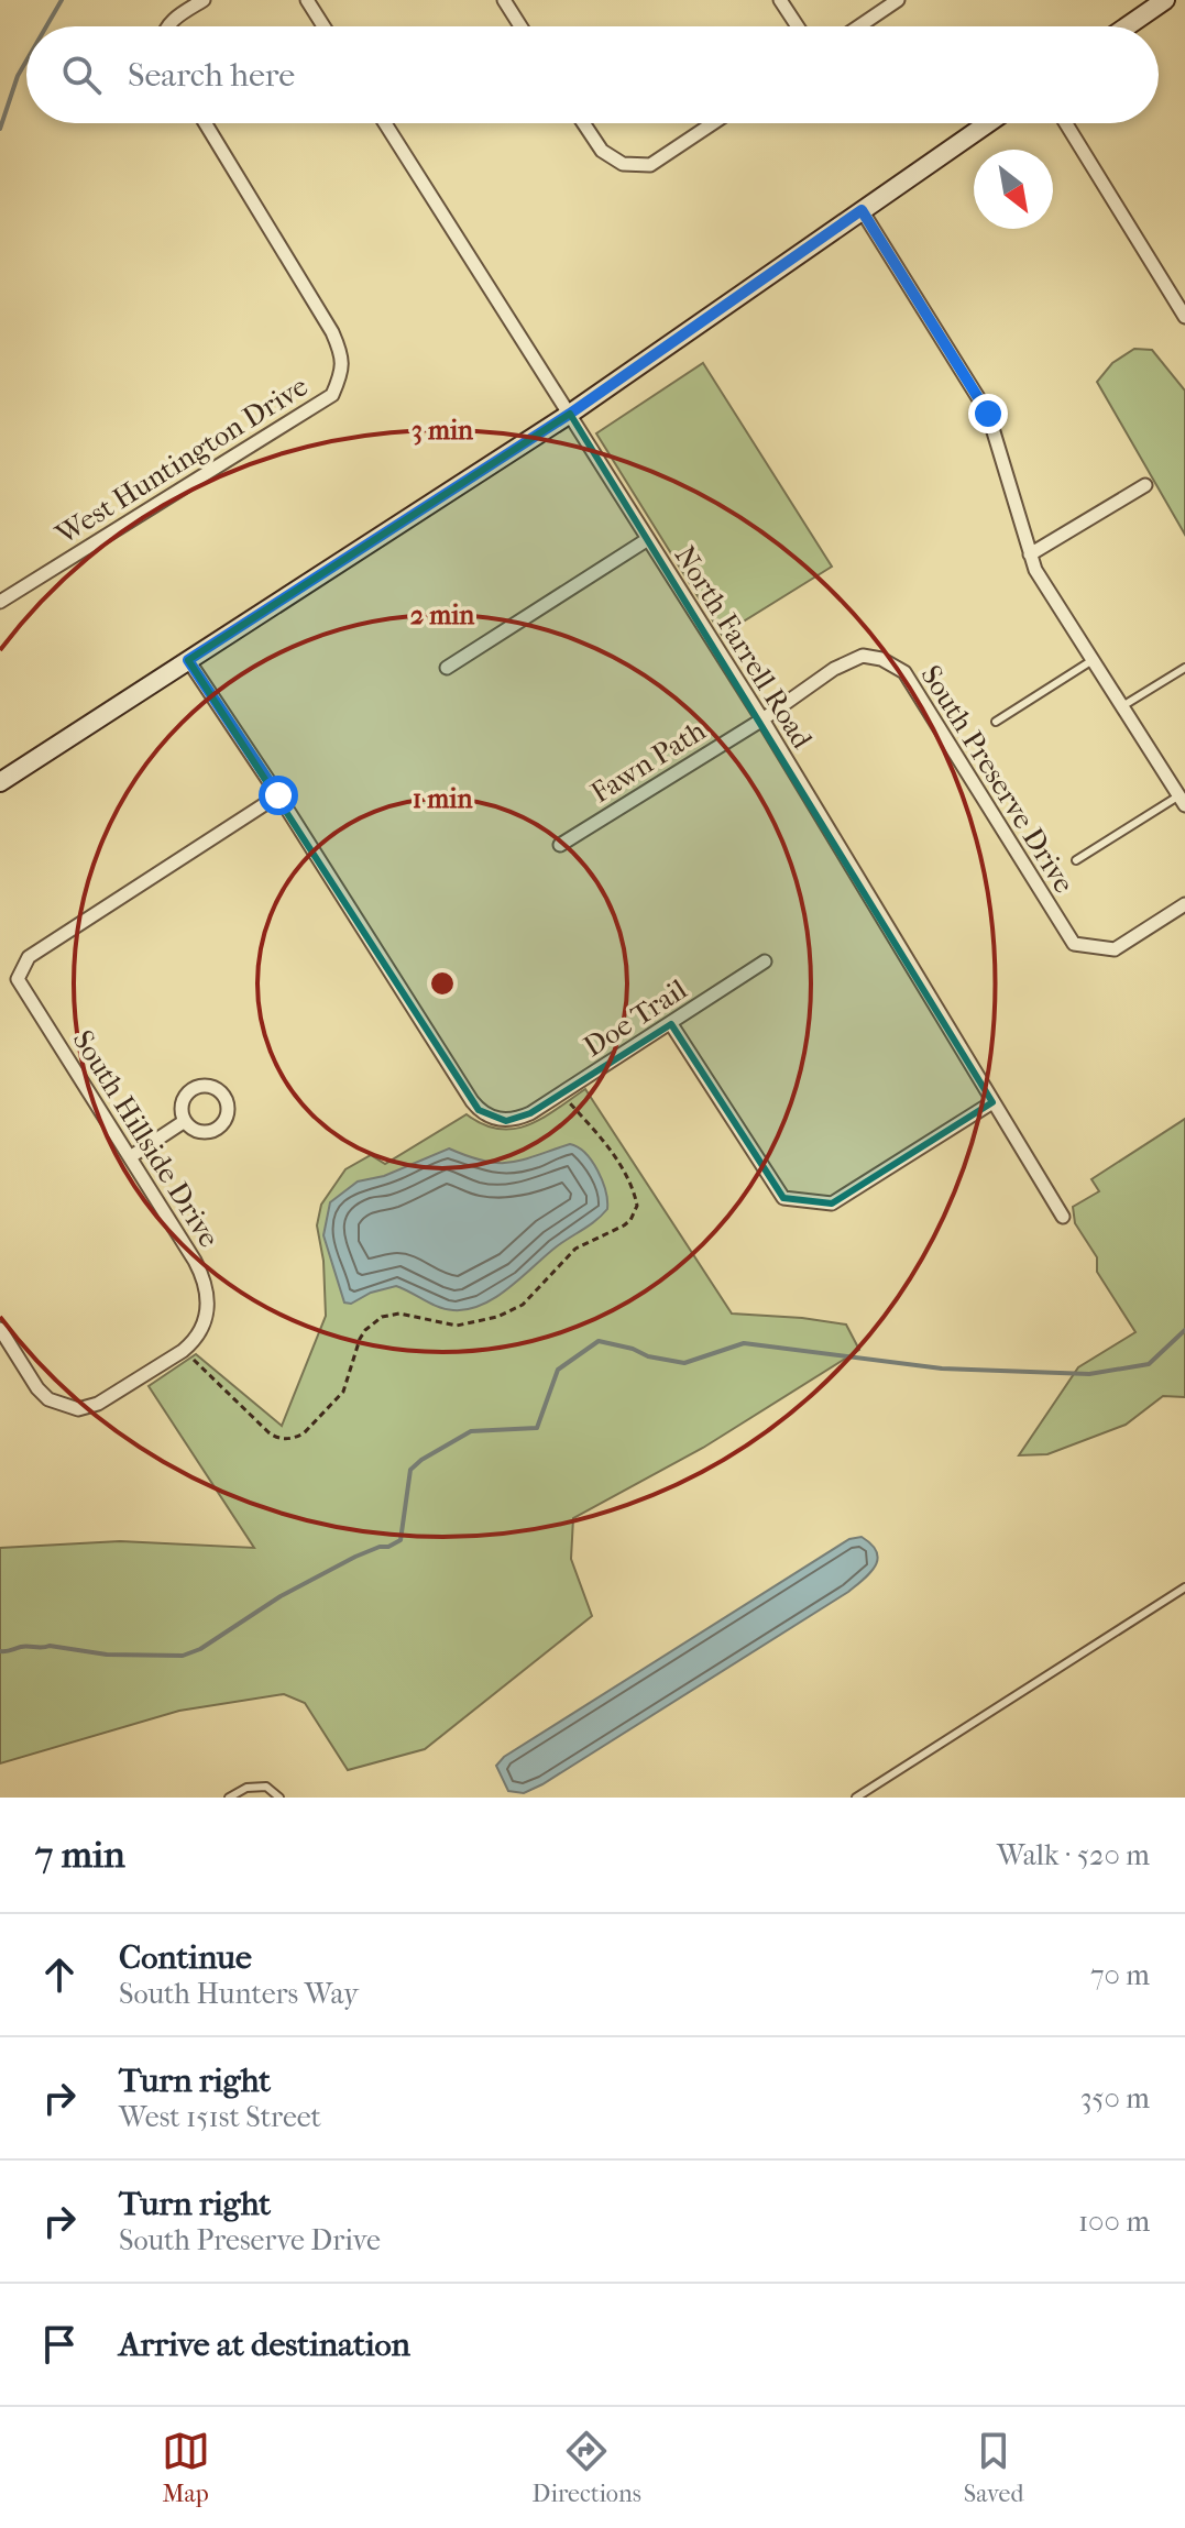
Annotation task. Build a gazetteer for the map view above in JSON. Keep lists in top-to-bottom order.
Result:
{
  "streets": {
    "street": [
      "West Huntington Drive",
      "North Farrell Road",
      "Fawn Path",
      "South Preserve Drive",
      "Doe Trail",
      "South Hillside Drive"
    ]
  },
  "crossings": [
    ["North Farrell Road", "Fawn Path"],
    ["North Farrell Road", "South Preserve Drive"],
    ["Fawn Path", "South Preserve Drive"],
    ["Doe Trail", "South Hillside Drive"]
  ],
  "north": "bottom right",
  "page": {
    "search": "Search here",
    "heading": ["7 min", "Walk · 520 m"],
    "list": [
      ["Continue", "South Hunters Way", "70 m"],
      ["Turn right", "West 151st Street", "350 m"],
      ["Turn right", "South Preserve Drive", "100 m"],
      "Arrive at destination"
    ],
    "nav": ["Map", "Directions", "Saved"]
  },
  "rings": ["3 min", "2 min", "1 min"]
}
